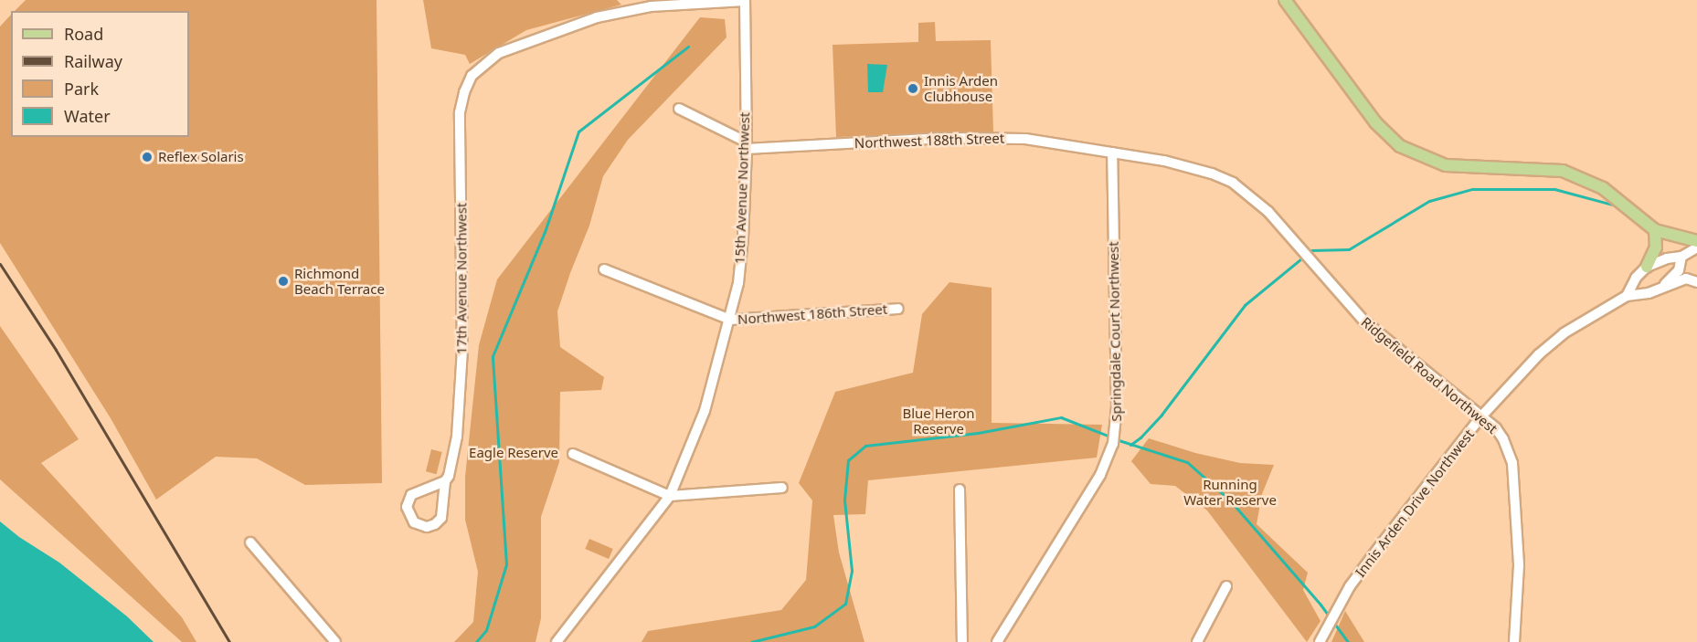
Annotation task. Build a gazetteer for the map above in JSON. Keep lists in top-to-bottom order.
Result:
{
  "streets": {
    "street": [
      "Northwest 188th Street",
      "15th Avenue Northwest",
      "17th Avenue Northwest",
      "Northwest 186th Street",
      "Springdale Court Northwest",
      "Ridgefield Road Northwest",
      "Innis Arden Drive Northwest"
    ]
  },
  "crossings": [
    ["Northwest 188th Street", "15th Avenue Northwest"],
    ["Northwest 188th Street", "Springdale Court Northwest"],
    ["Northwest 188th Street", "Ridgefield Road Northwest"],
    ["15th Avenue Northwest", "17th Avenue Northwest"],
    ["15th Avenue Northwest", "Northwest 186th Street"],
    ["Springdale Court Northwest", "Ridgefield Road Northwest"],
    ["Ridgefield Road Northwest", "Innis Arden Drive Northwest"]
  ],
  "parks": ["Blue Heron Reserve", "Eagle Reserve", "Running Water Reserve"],
  "places": ["Innis Arden Clubhouse", "Reflex Solaris", "Richmond Beach Terrace"],
  "legend": [
    "Road",
    "Railway",
    "Park",
    "Water"
  ]
}
